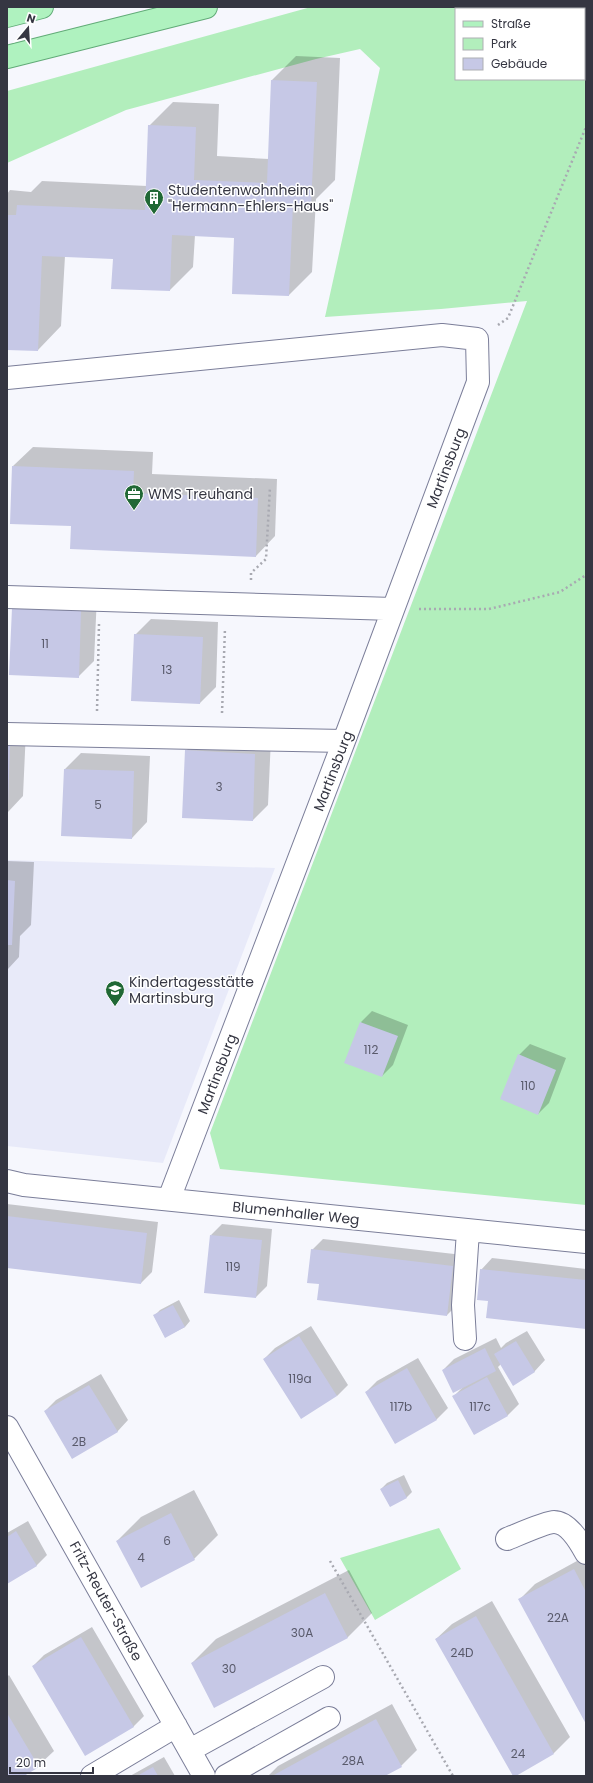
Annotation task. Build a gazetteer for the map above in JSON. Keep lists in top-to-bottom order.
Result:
{
  "streets": {
    "street": ["Martinsburg", "Blumenhaller Weg", "Fritz-Reuter-Straße"]
  },
  "crossings": [
    ["Martinsburg", "Blumenhaller Weg"]
  ],
  "places": {
    "building": ["Studentenwohnheim \"Hermann-Ehlers-Haus\""],
    "office": ["WMS Treuhand"],
    "school or university": ["Kindertagesstätte Martinsburg"]
  },
  "house_numbers": [
    "11",
    "13",
    "3",
    "5",
    "112",
    "110",
    "119",
    "119a",
    "117b",
    "117c",
    "2B",
    "6",
    "4",
    "22A",
    "30A",
    "24D",
    "30",
    "24",
    "28A"
  ],
  "legend": ["Straße", "Park", "Gebäude"],
  "scale_bar": "20 m",
  "north": "top"
}
